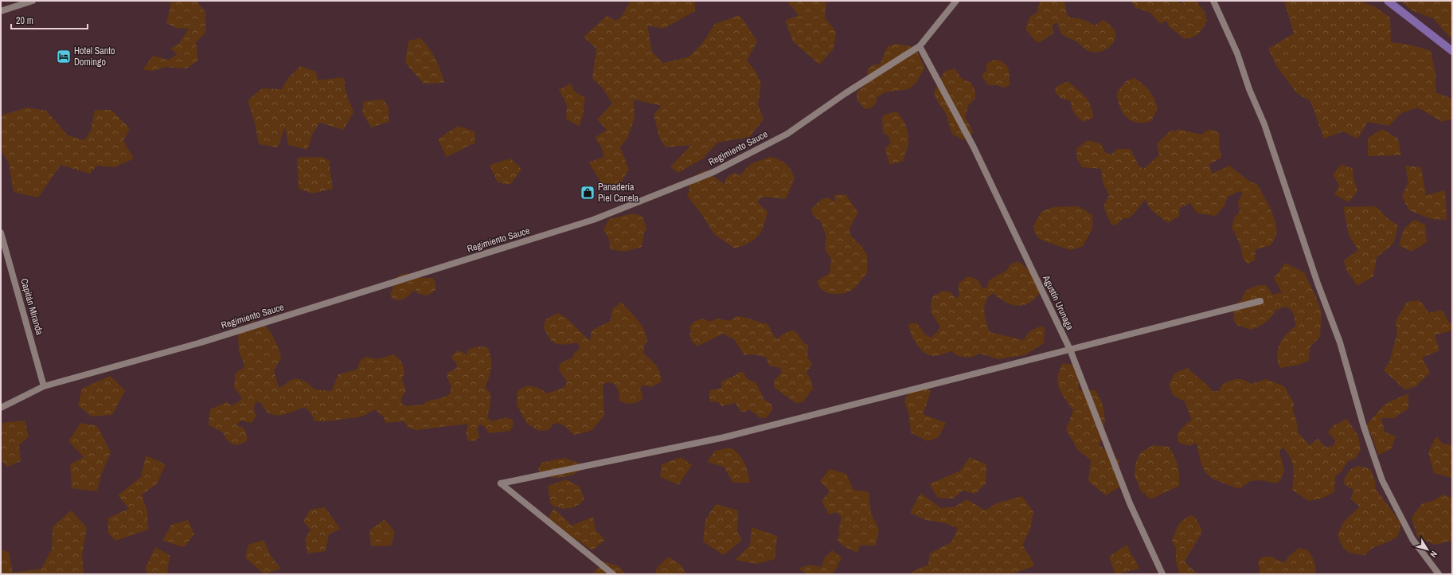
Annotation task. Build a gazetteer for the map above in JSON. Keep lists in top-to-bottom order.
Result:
{
  "streets": {
    "street": ["Regimiento Sauce", "Agustín Urunaga", "Capitán Miranda"]
  },
  "crossings": [
    ["Regimiento Sauce", "Agustín Urunaga"],
    ["Regimiento Sauce", "Capitán Miranda"]
  ],
  "places": {
    "hotel": ["Hotel Santo Domingo"],
    "shop": ["Panadería Piel Canela"]
  },
  "scale_bar": "20 m",
  "north": "bottom right"
}
